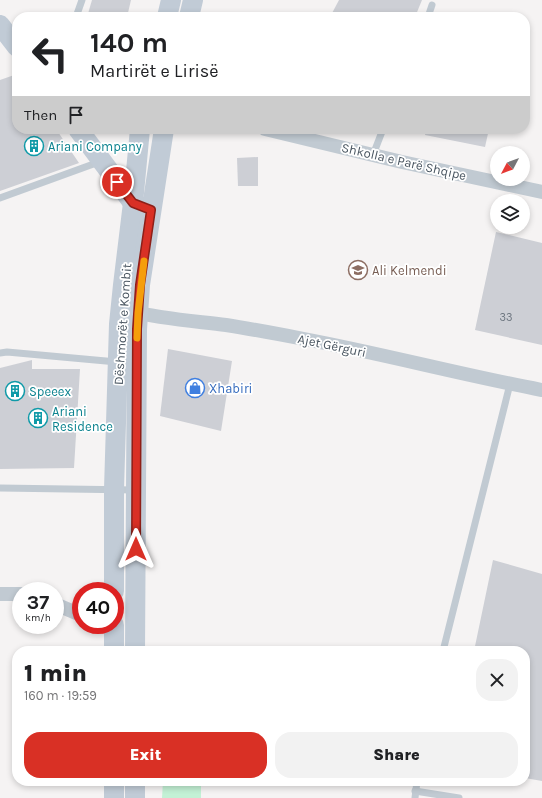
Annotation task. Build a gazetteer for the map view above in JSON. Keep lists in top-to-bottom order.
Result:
{
  "streets": {
    "street": ["Shkolla e Parë Shqipe", "Dëshmorët e Kombit", "Ajet Gërguri"]
  },
  "crossings": [
    ["Dëshmorët e Kombit", "Ajet Gërguri"]
  ],
  "places": {
    "building": ["Ariani Company", "Speeex", "Ariani Residence"],
    "school or university": ["Ali Kelmendi"],
    "shop": ["Xhabiri"]
  },
  "house_numbers": ["33"],
  "north": "bottom left",
  "page": {
    "turn": ["140 m", "Martirët e Lirisë"],
    "then": "Then",
    "speed": "37 km/h",
    "limit": "40",
    "heading": ["1 min", "160 m · 19:59"],
    "buttons": ["Exit", "Share"]
  }
}
